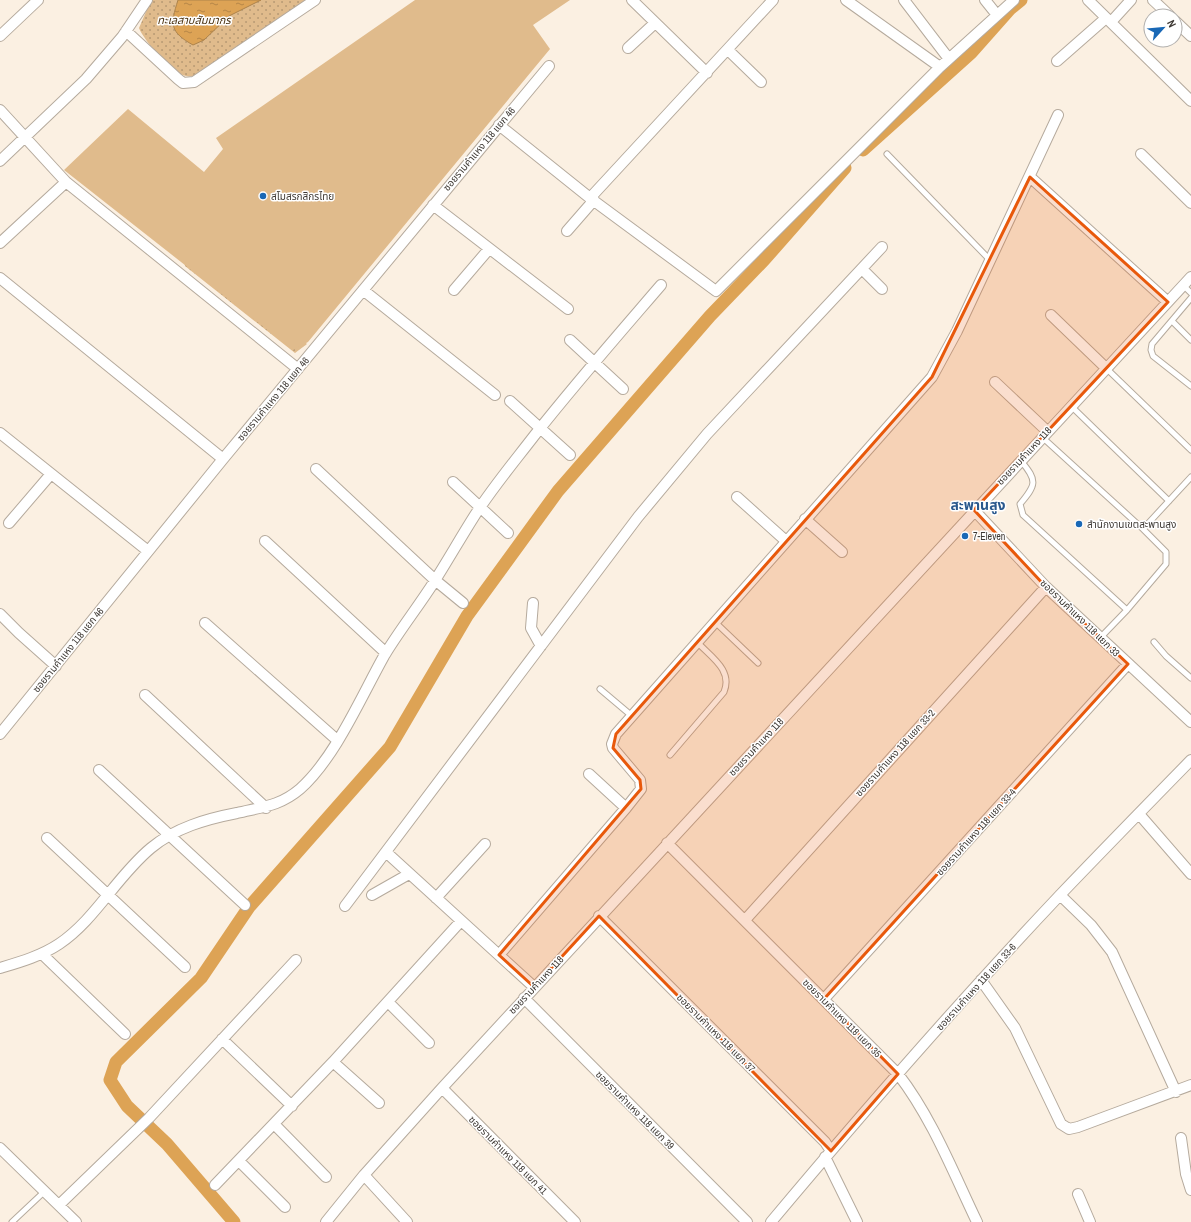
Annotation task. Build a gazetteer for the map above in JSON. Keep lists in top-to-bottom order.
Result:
{
  "streets": {
    "street": [
      "ซอยรามคำแหง 118 แยก 46",
      "ซอยรามคำแหง 118",
      "ซอยรามคำแหง 118 แยก 33",
      "ซอยรามคำแหง 118 แยก 33-2",
      "ซอยรามคำแหง 118 แยก 33-4",
      "ซอยรามคำแหง 118 แยก 33-6",
      "ซอยรามคำแหง 118 แยก 35",
      "ซอยรามคำแหง 118 แยก 37",
      "ซอยรามคำแหง 118 แยก 39",
      "ซอยรามคำแหง 118 แยก 41"
    ]
  },
  "crossings": [
    ["ซอยรามคำแหง 118", "ซอยรามคำแหง 118 แยก 33"],
    ["ซอยรามคำแหง 118", "ซอยรามคำแหง 118 แยก 35"],
    ["ซอยรามคำแหง 118", "ซอยรามคำแหง 118 แยก 37"],
    ["ซอยรามคำแหง 118", "ซอยรามคำแหง 118 แยก 39"],
    ["ซอยรามคำแหง 118", "ซอยรามคำแหง 118 แยก 41"],
    ["ซอยรามคำแหง 118 แยก 33", "ซอยรามคำแหง 118 แยก 33-2"],
    ["ซอยรามคำแหง 118 แยก 33", "ซอยรามคำแหง 118 แยก 33-4"],
    ["ซอยรามคำแหง 118 แยก 33-2", "ซอยรามคำแหง 118 แยก 35"],
    ["ซอยรามคำแหง 118 แยก 33-4", "ซอยรามคำแหง 118 แยก 35"],
    ["ซอยรามคำแหง 118 แยก 33-6", "ซอยรามคำแหง 118 แยก 35"],
    ["ซอยรามคำแหง 118 แยก 33-6", "ซอยรามคำแหง 118 แยก 37"]
  ],
  "districts": ["สะพานสูง"],
  "water": ["ทะเลสาบสัมมากร"],
  "places": ["สโมสรกสิกรไทย", "สำนักงานเขตสะพานสูง", "7-Eleven"],
  "north": "top right"
}
